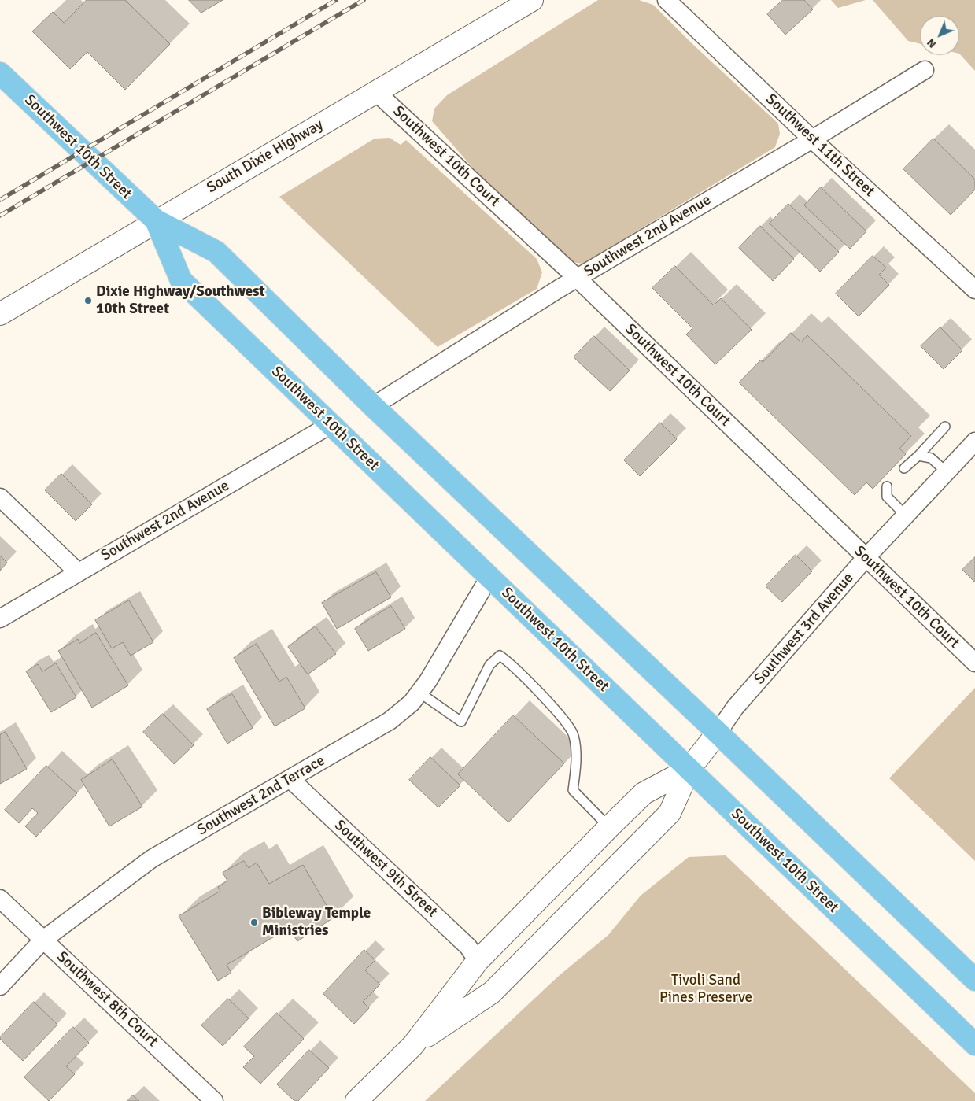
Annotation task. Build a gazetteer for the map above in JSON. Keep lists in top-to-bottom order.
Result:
{
  "streets": {
    "main road": ["Southwest 10th Street"],
    "street": [
      "Southwest 11th Street",
      "South Dixie Highway",
      "Southwest 10th Court",
      "Southwest 2nd Avenue",
      "Southwest 3rd Avenue",
      "Southwest 2nd Terrace",
      "Southwest 9th Street",
      "Southwest 8th Court"
    ]
  },
  "crossings": [
    ["Southwest 11th Street", "Southwest 2nd Avenue"],
    ["Southwest 10th Street", "South Dixie Highway"],
    ["Southwest 10th Street", "Southwest 2nd Avenue"],
    ["Southwest 10th Street", "Southwest 3rd Avenue"],
    ["Southwest 10th Street", "Southwest 2nd Terrace"],
    ["South Dixie Highway", "Southwest 10th Court"],
    ["Southwest 10th Court", "Southwest 2nd Avenue"],
    ["Southwest 10th Court", "Southwest 3rd Avenue"],
    ["Southwest 2nd Terrace", "Southwest 9th Street"],
    ["Southwest 2nd Terrace", "Southwest 8th Court"]
  ],
  "parks": ["Tivoli Sand Pines Preserve"],
  "places": ["Dixie Highway/Southwest 10th Street", "Bibleway Temple Ministries"],
  "north": "bottom left"
}
